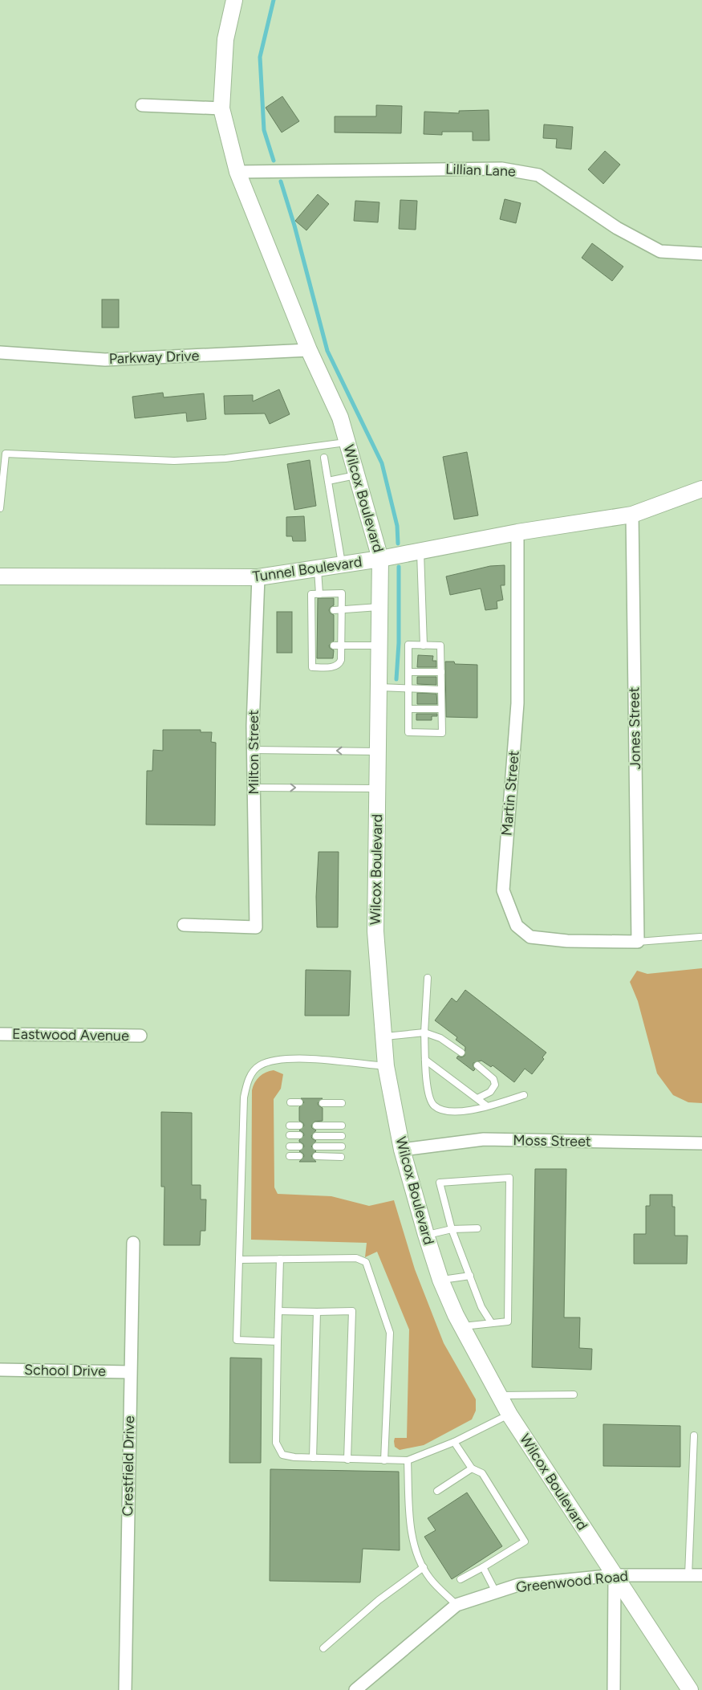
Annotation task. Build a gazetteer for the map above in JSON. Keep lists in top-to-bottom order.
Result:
{
  "streets": {
    "main road": ["Wilcox Boulevard", "Tunnel Boulevard"],
    "street": [
      "Lillian Lane",
      "Parkway Drive",
      "Jones Street",
      "Milton Street",
      "Martin Street",
      "Eastwood Avenue",
      "Moss Street",
      "School Drive",
      "Crestfield Drive",
      "Greenwood Road"
    ]
  },
  "crossings": [
    ["Lillian Lane", "Wilcox Boulevard"],
    ["Parkway Drive", "Wilcox Boulevard"],
    ["Wilcox Boulevard", "Tunnel Boulevard"],
    ["Wilcox Boulevard", "Moss Street"],
    ["Wilcox Boulevard", "Greenwood Road"],
    ["Tunnel Boulevard", "Jones Street"],
    ["Tunnel Boulevard", "Milton Street"],
    ["Tunnel Boulevard", "Martin Street"],
    ["Jones Street", "Martin Street"],
    ["School Drive", "Crestfield Drive"]
  ]
}
